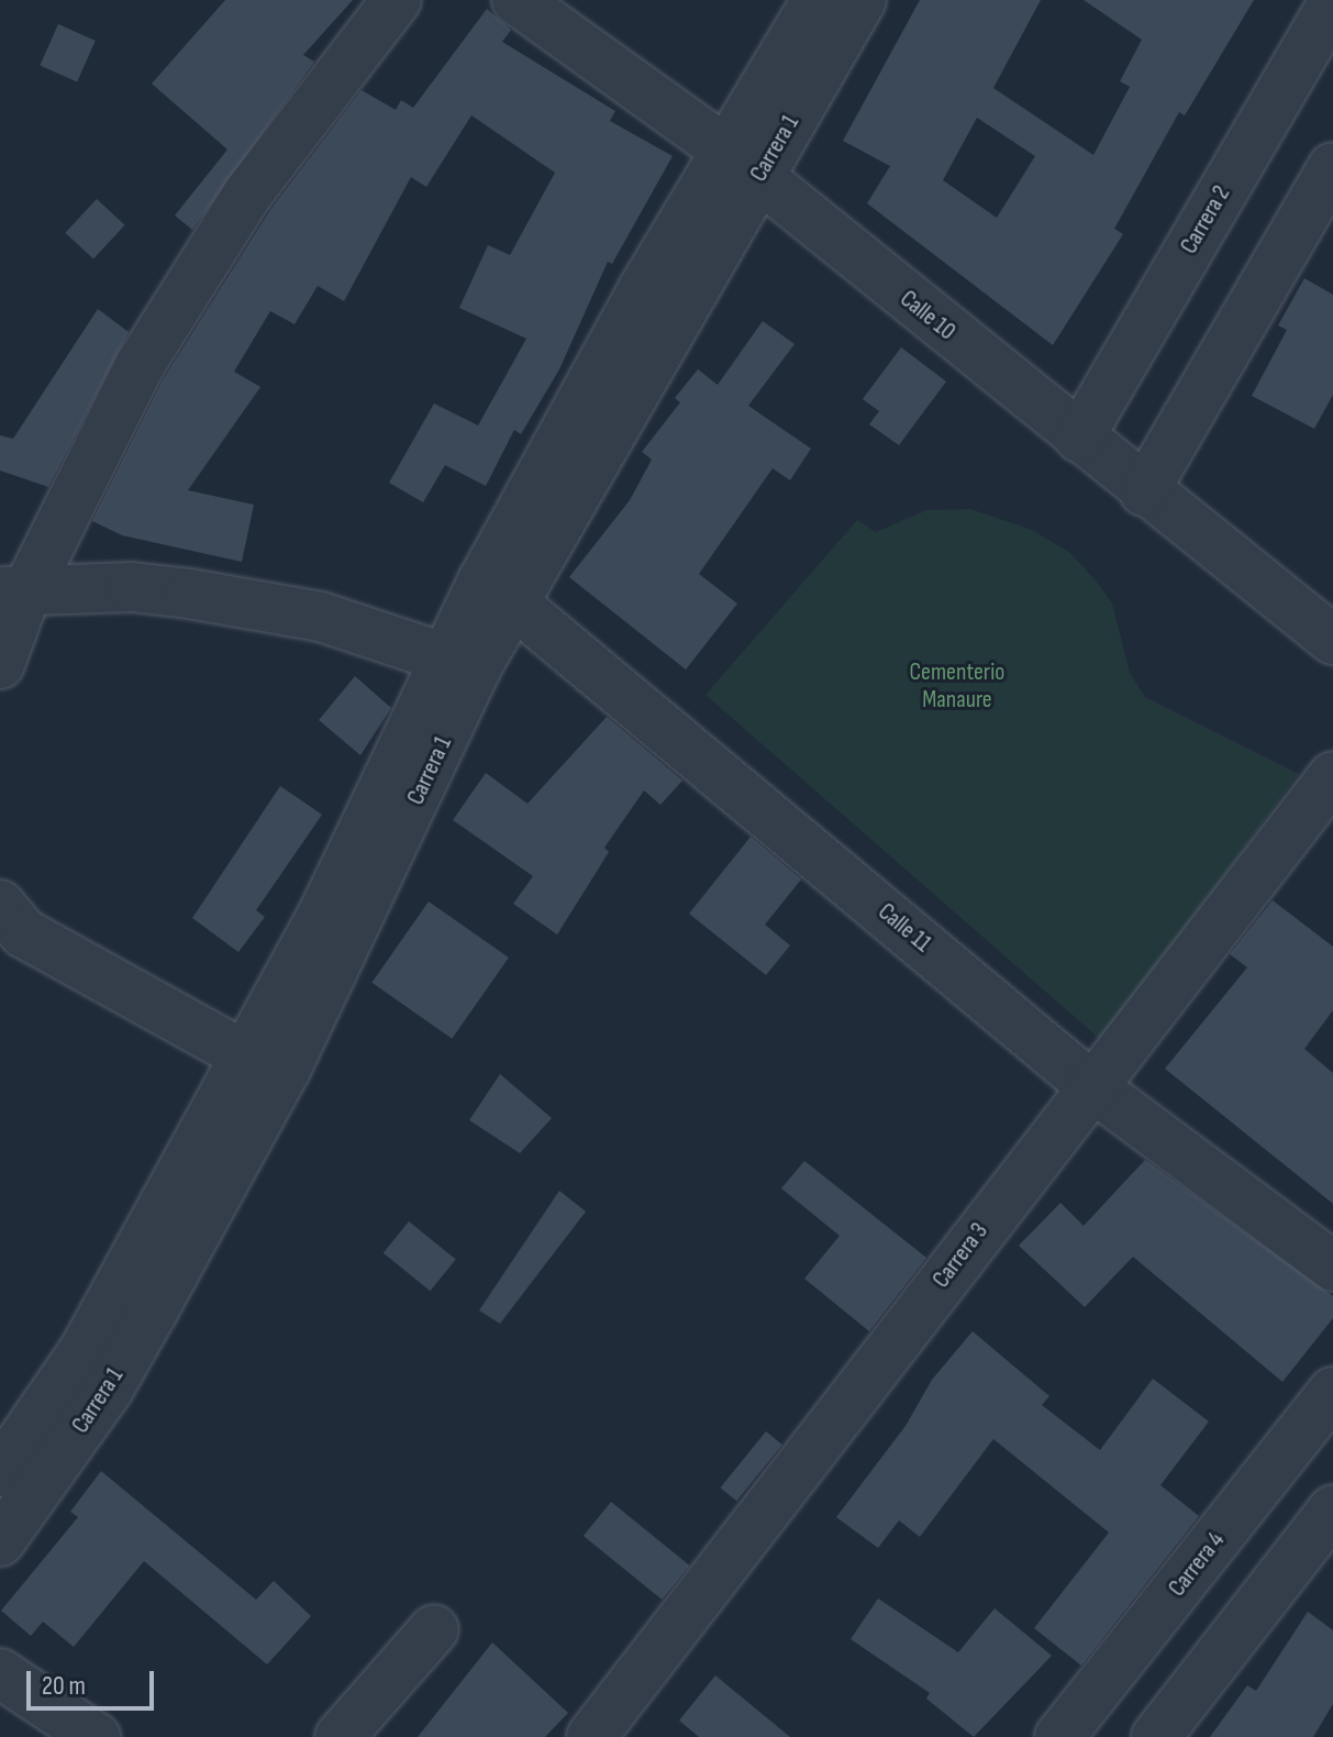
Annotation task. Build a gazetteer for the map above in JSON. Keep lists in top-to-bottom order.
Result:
{
  "streets": {
    "street": [
      "Carrera 1",
      "Carrera 2",
      "Calle 10",
      "Calle 11",
      "Carrera 3",
      "Carrera 4"
    ]
  },
  "crossings": [
    ["Carrera 1", "Calle 10"],
    ["Carrera 1", "Calle 11"],
    ["Carrera 2", "Calle 10"],
    ["Calle 11", "Carrera 3"]
  ],
  "parks": ["Cementerio Manaure"],
  "scale_bar": "20 m"
}
